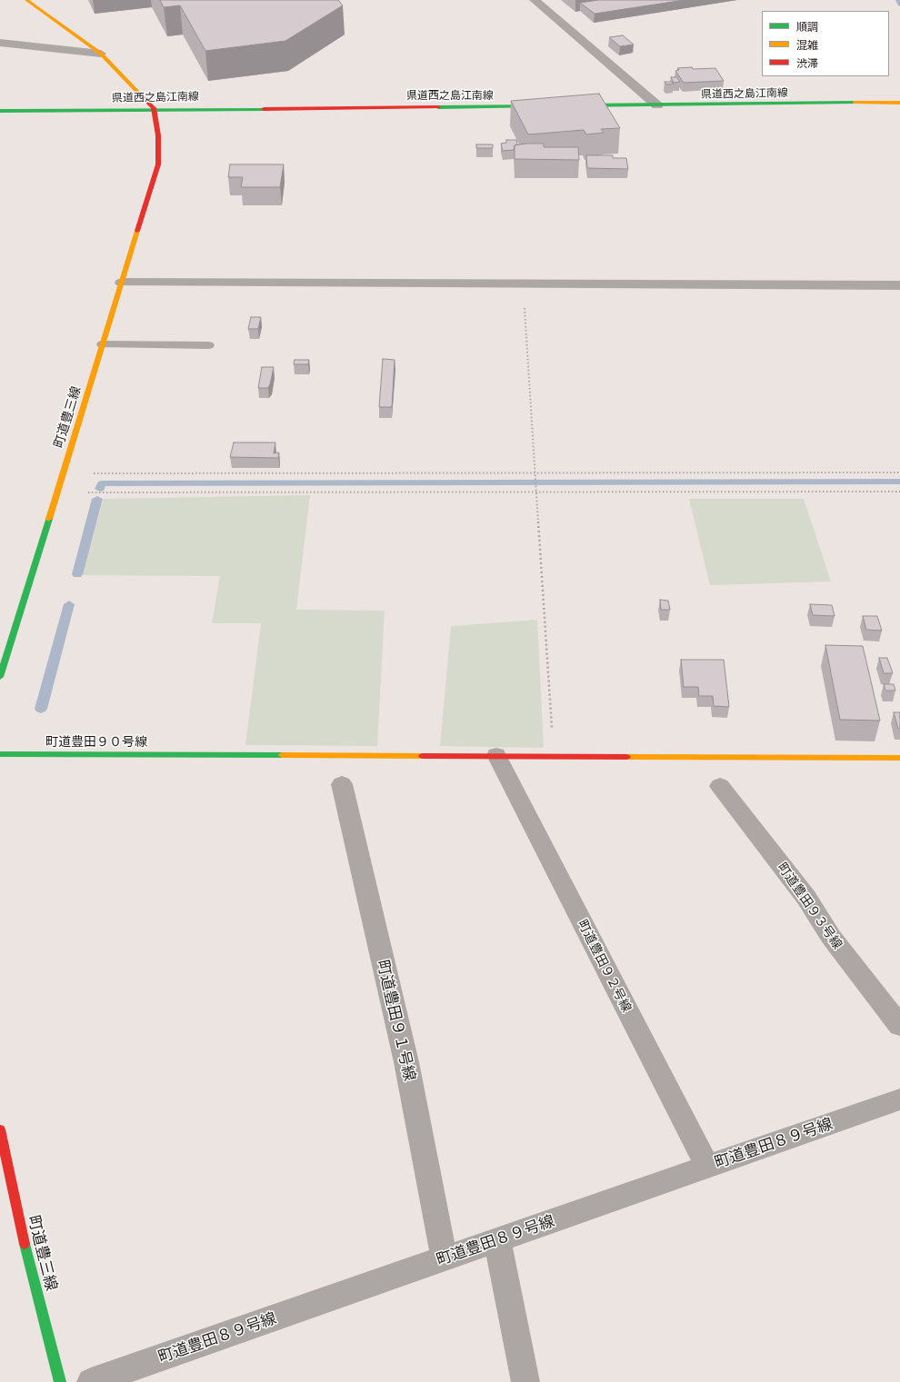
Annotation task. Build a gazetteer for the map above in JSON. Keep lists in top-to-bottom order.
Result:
{
  "streets": {
    "street": [
      "県道西之島江南線",
      "町道豊三線",
      "町道豊田９０号線",
      "町道豊田９３号線",
      "町道豊田９２号線",
      "町道豊田９１号線",
      "町道豊田８９号線"
    ]
  },
  "crossings": [
    ["県道西之島江南線", "町道豊三線"],
    ["町道豊田９０号線", "町道豊田９２号線"],
    ["町道豊田９２号線", "町道豊田８９号線"],
    ["町道豊田９１号線", "町道豊田８９号線"]
  ],
  "legend": ["順調", "混雑", "渋滞"]
}
